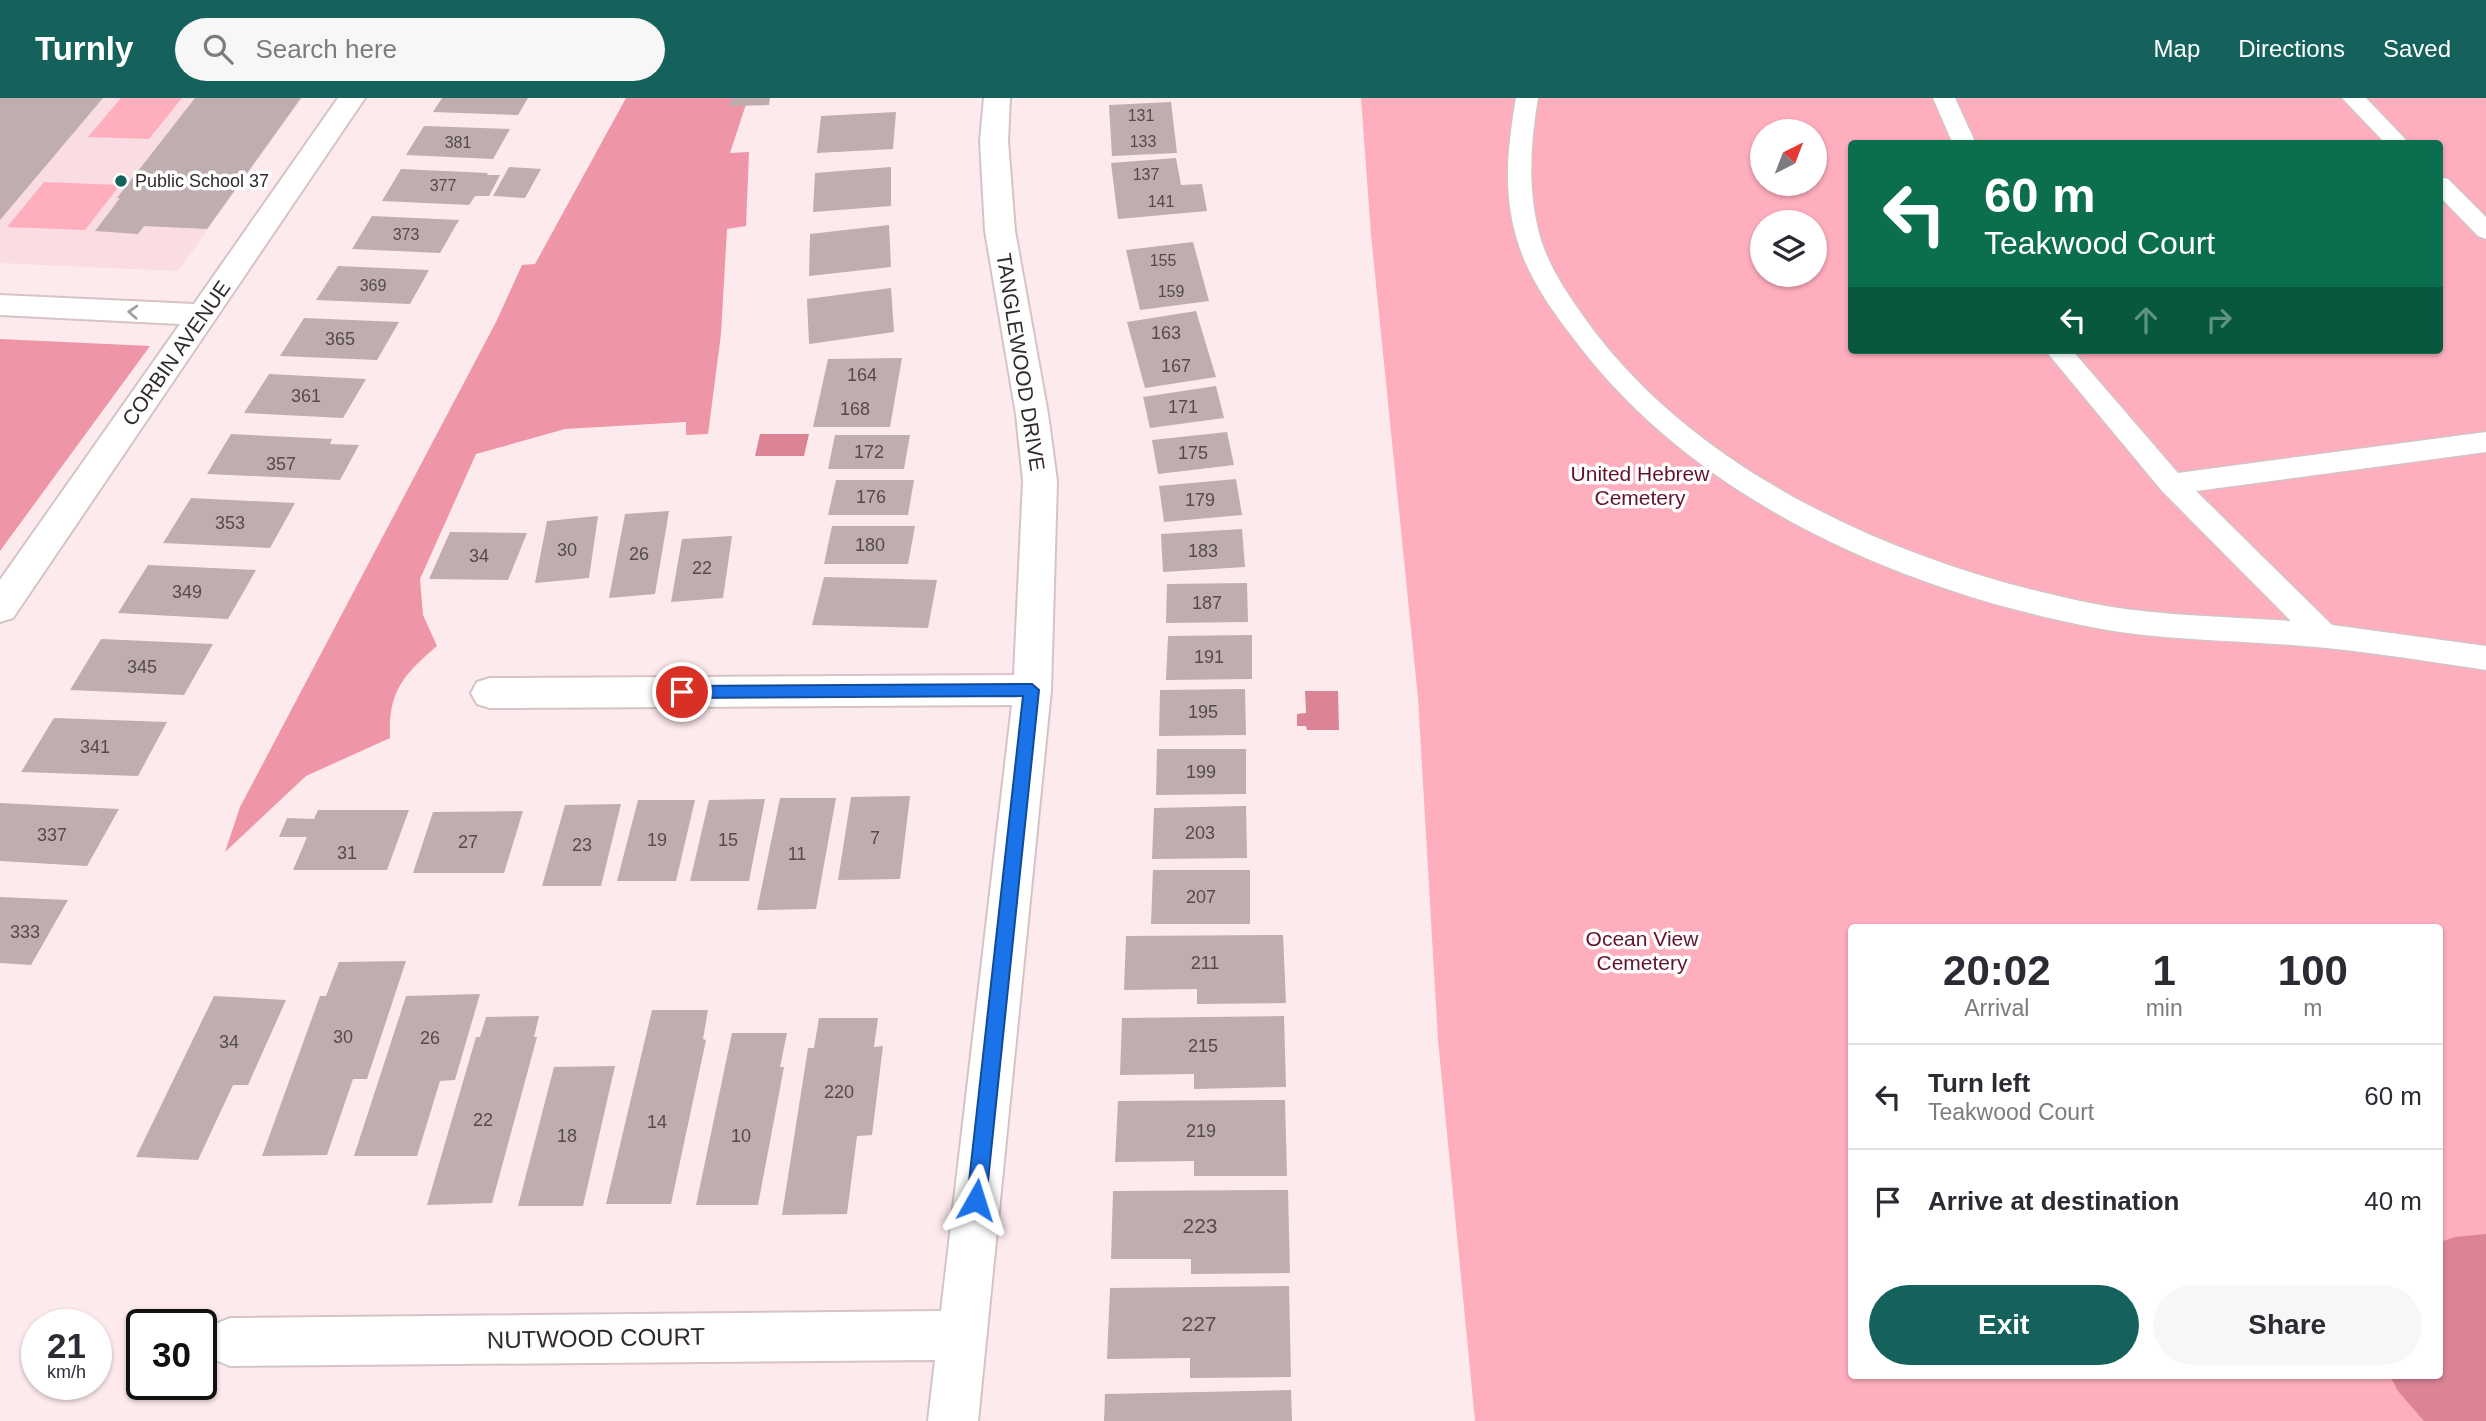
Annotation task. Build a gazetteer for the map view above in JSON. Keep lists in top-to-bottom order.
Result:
{
  "streets": {
    "street": ["CORBIN AVENUE", "TANGLEWOOD DRIVE", "NUTWOOD COURT"]
  },
  "crossings": [
    ["TANGLEWOOD DRIVE", "NUTWOOD COURT"]
  ],
  "parks": ["United Hebrew Cemetery", "Ocean View Cemetery"],
  "places": ["Public School 37"],
  "house_numbers": [
    "131",
    "133",
    "381",
    "137",
    "377",
    "141",
    "373",
    "155",
    "369",
    "159",
    "163",
    "365",
    "167",
    "164",
    "361",
    "171",
    "168",
    "172",
    "175",
    "357",
    "176",
    "179",
    "353",
    "180",
    "30",
    "183",
    "26",
    "34",
    "22",
    "349",
    "187",
    "191",
    "345",
    "195",
    "341",
    "199",
    "203",
    "337",
    "7",
    "19",
    "15",
    "27",
    "23",
    "31",
    "11",
    "207",
    "333",
    "211",
    "30",
    "26",
    "34",
    "215",
    "220",
    "22",
    "14",
    "219",
    "18",
    "10",
    "223",
    "227"
  ],
  "north": "top right",
  "page": {
    "header": "Turnly",
    "search": "Search here",
    "nav": ["Map", "Directions", "Saved"],
    "turn": ["60 m", "Teakwood Court"],
    "eta": [
      "20:02",
      "Arrival",
      "1",
      "min",
      "100",
      "m"
    ],
    "list": [
      {
        "name": "Turn left",
        "note": "Teakwood Court",
        "value": "60 m"
      },
      {
        "name": "Arrive at destination",
        "value": "40 m"
      }
    ],
    "buttons": ["Exit", "Share"],
    "speed": "21 km/h",
    "limit": "30"
  }
}
